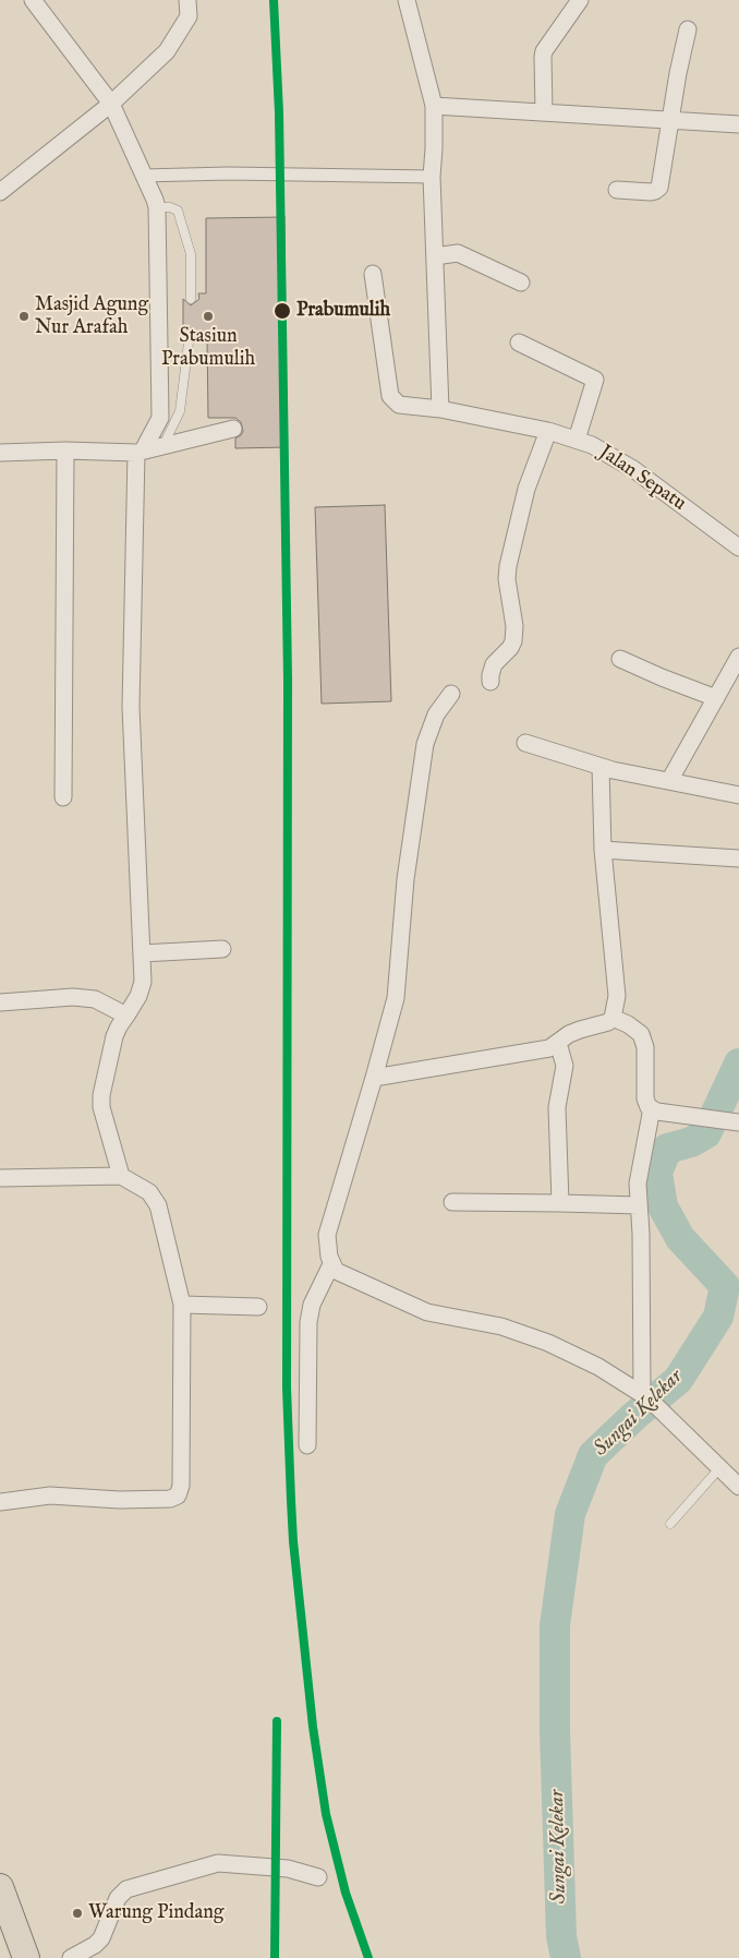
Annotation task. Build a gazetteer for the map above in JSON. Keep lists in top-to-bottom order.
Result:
{
  "streets": {
    "street": ["Jalan Sepatu"]
  },
  "water": ["Sungai Kelekar"],
  "places": [
    "Prabumulih",
    "Masjid Agung Nur Arafah",
    "Stasiun Prabumulih",
    "Warung Pindang"
  ]
}
